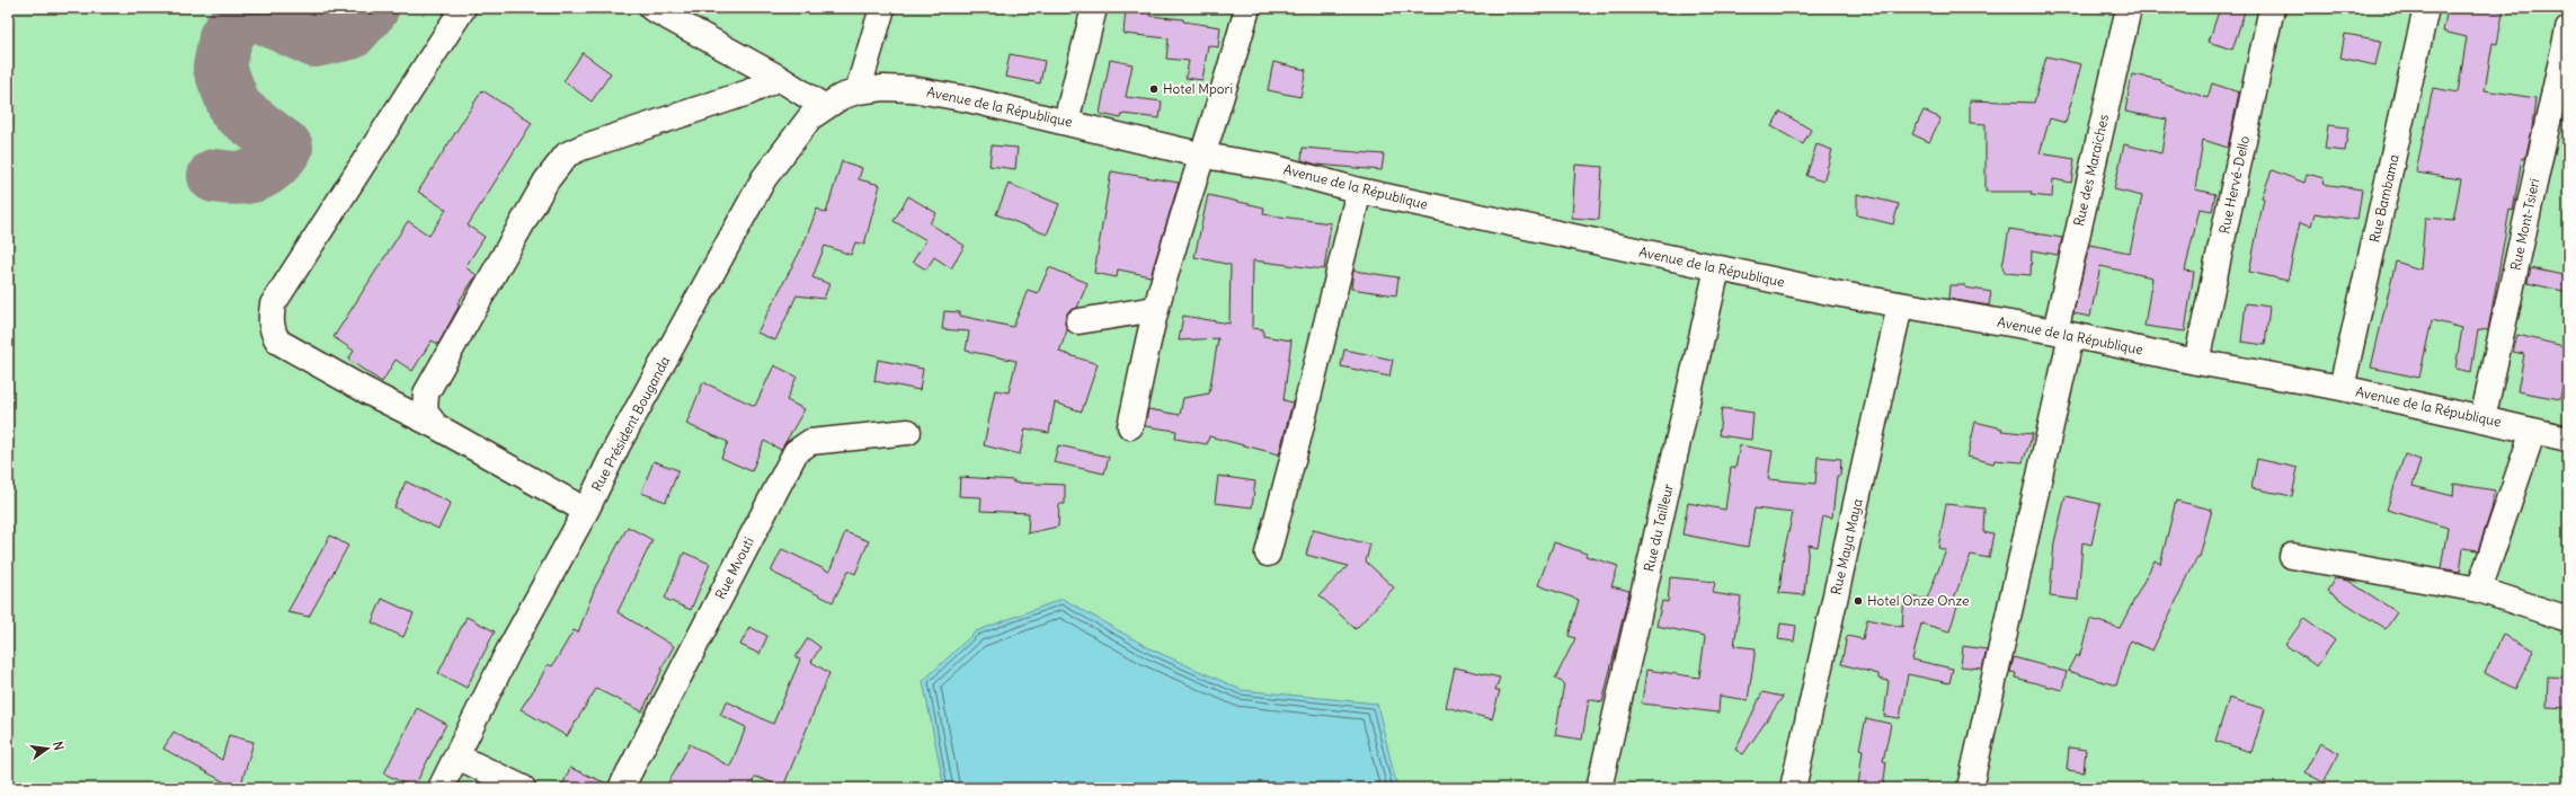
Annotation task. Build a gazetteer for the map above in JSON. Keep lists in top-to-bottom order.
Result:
{
  "streets": {
    "street": [
      "Avenue de la République",
      "Rue des Maraiches",
      "Rue Hervé-Dello",
      "Rue Bambama",
      "Rue Mont-Tsieri",
      "Rue Président Bouganda",
      "Rue du Tailleur",
      "Rue Maya Maya",
      "Rue Mvouti"
    ]
  },
  "crossings": [
    ["Avenue de la République", "Rue des Maraiches"],
    ["Avenue de la République", "Rue Hervé-Dello"],
    ["Avenue de la République", "Rue Bambama"],
    ["Avenue de la République", "Rue Mont-Tsieri"],
    ["Avenue de la République", "Rue Président Bouganda"],
    ["Avenue de la République", "Rue du Tailleur"],
    ["Avenue de la République", "Rue Maya Maya"]
  ],
  "places": ["Hotel Mpori", "Hotel Onze Onze"],
  "north": "right"
}
